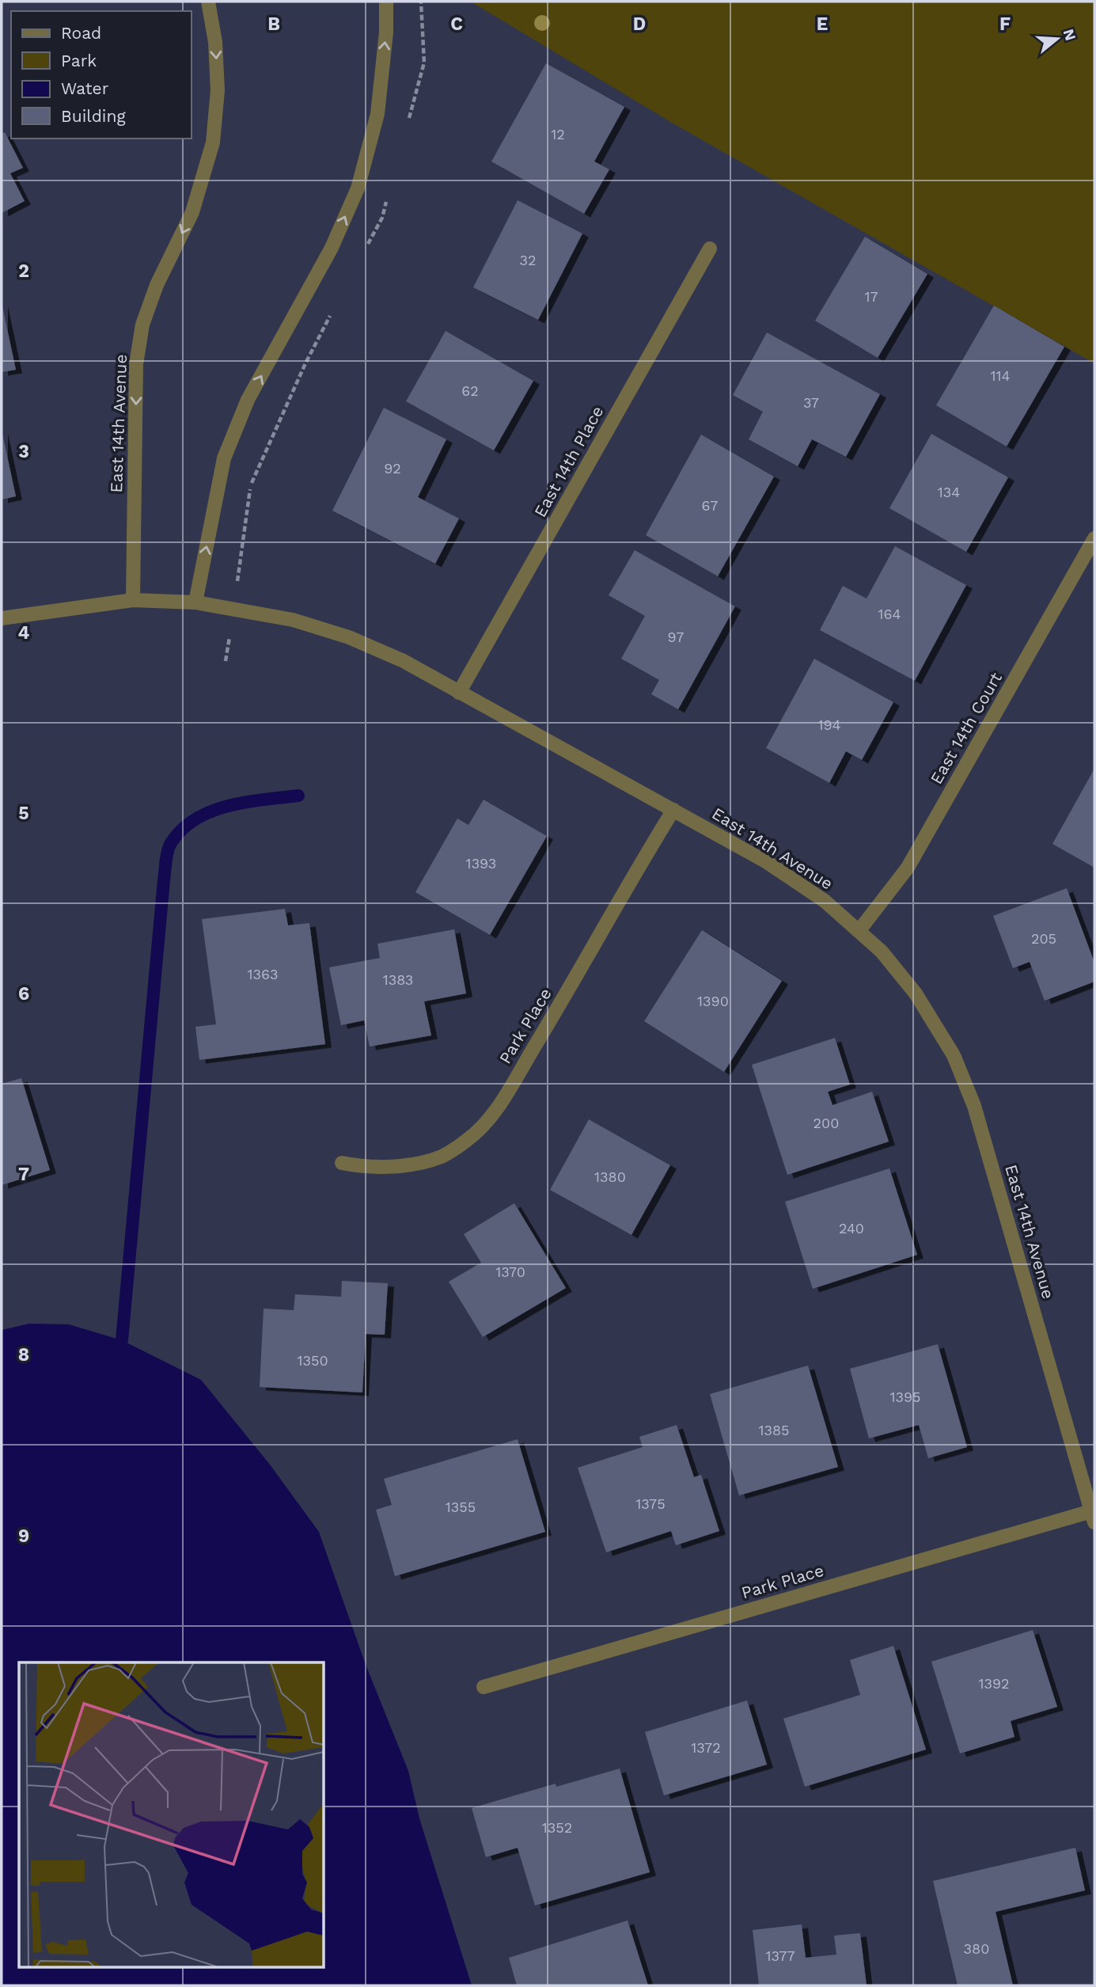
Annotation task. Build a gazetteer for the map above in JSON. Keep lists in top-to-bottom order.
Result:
{
  "streets": {
    "street": [
      "East 14th Avenue",
      "East 14th Place",
      "East 14th Court",
      "Park Place"
    ]
  },
  "crossings": [
    ["East 14th Avenue", "East 14th Place"],
    ["East 14th Avenue", "East 14th Court"],
    ["East 14th Avenue", "Park Place"]
  ],
  "house_numbers": [
    "12",
    "32",
    "17",
    "114",
    "62",
    "37",
    "92",
    "134",
    "67",
    "164",
    "97",
    "194",
    "1393",
    "205",
    "1363",
    "1383",
    "1390",
    "200",
    "1380",
    "240",
    "1370",
    "1350",
    "1395",
    "1385",
    "1375",
    "1355",
    "1392",
    "1372",
    "1352",
    "380",
    "1377"
  ],
  "legend": [
    "Road",
    "Park",
    "Water",
    "Building"
  ],
  "north": "right",
  "grid": {
    "columns": [
      "B",
      "C",
      "D",
      "E",
      "F"
    ],
    "rows": [
      "2",
      "3",
      "4",
      "5",
      "6",
      "7",
      "8",
      "9"
    ]
  }
}
